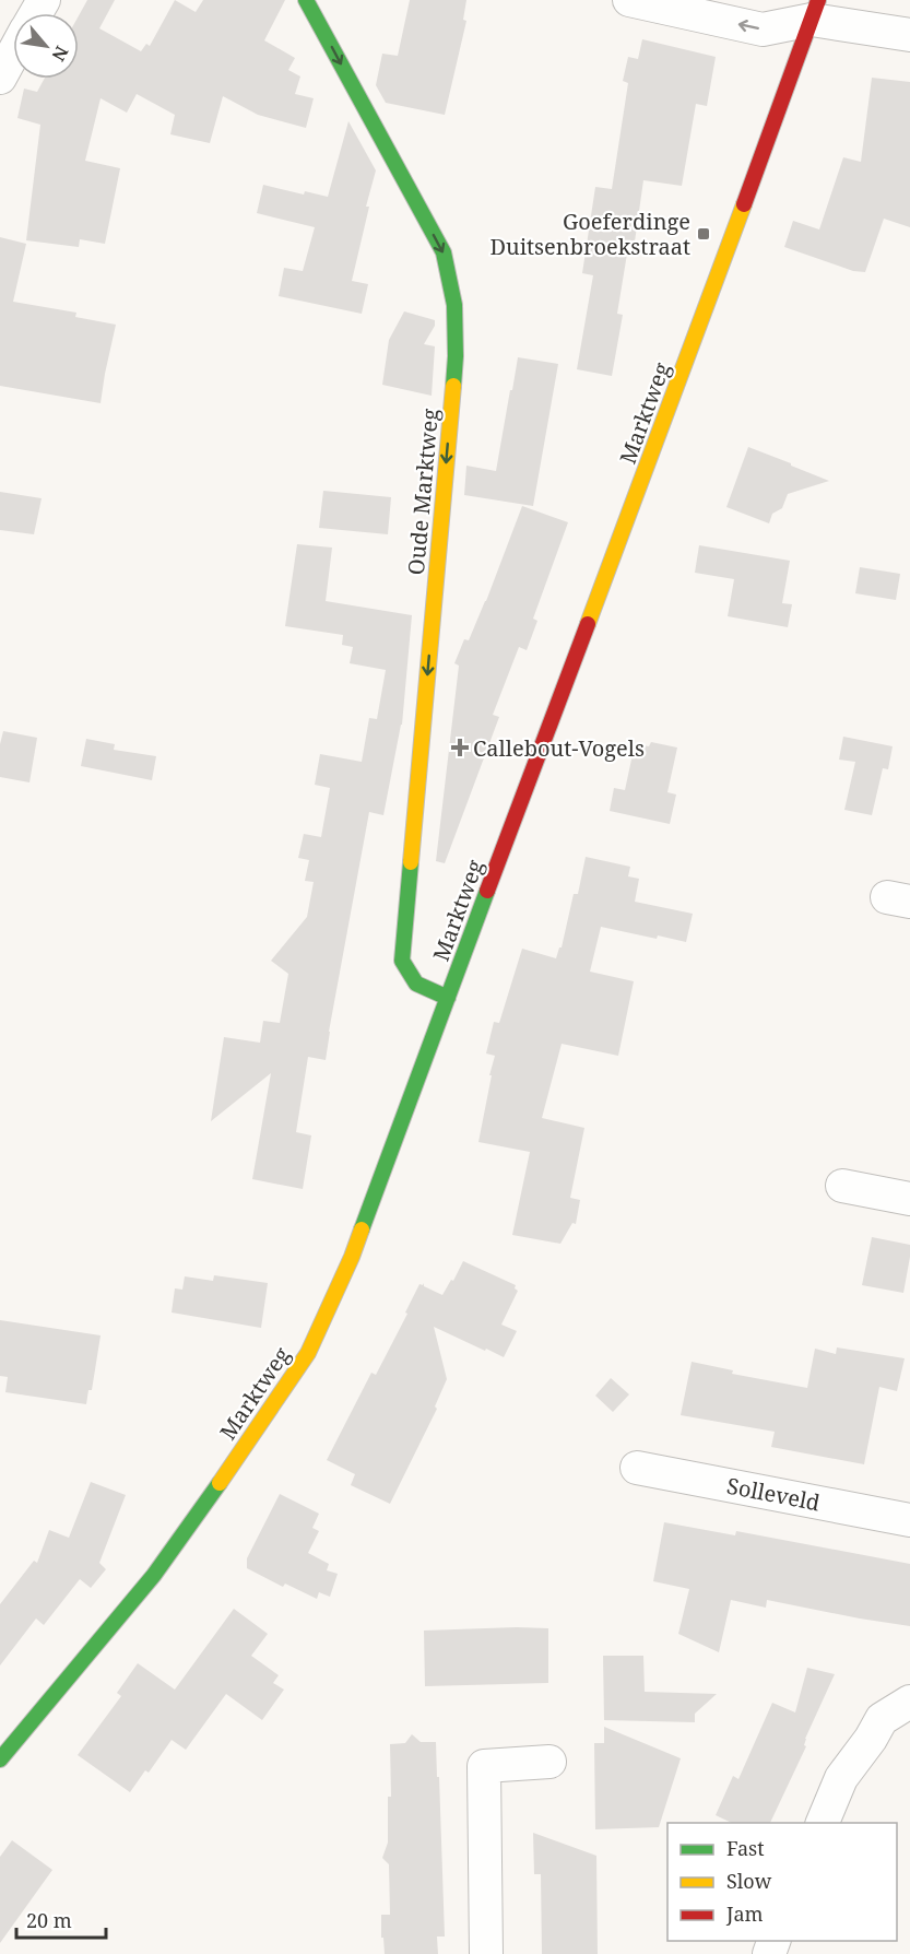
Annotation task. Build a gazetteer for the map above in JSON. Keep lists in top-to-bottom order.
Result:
{
  "streets": {
    "street": ["Marktweg", "Oude Marktweg", "Solleveld"]
  },
  "crossings": [
    ["Marktweg", "Oude Marktweg"]
  ],
  "one_way": ["Oude Marktweg"],
  "places": {
    "transit": ["Goeferdinge Duitsenbroekstraat"],
    "health": ["Callebout-Vogels"]
  },
  "legend": ["Fast", "Slow", "Jam"],
  "scale_bar": "20 m",
  "north": "bottom right"
}
